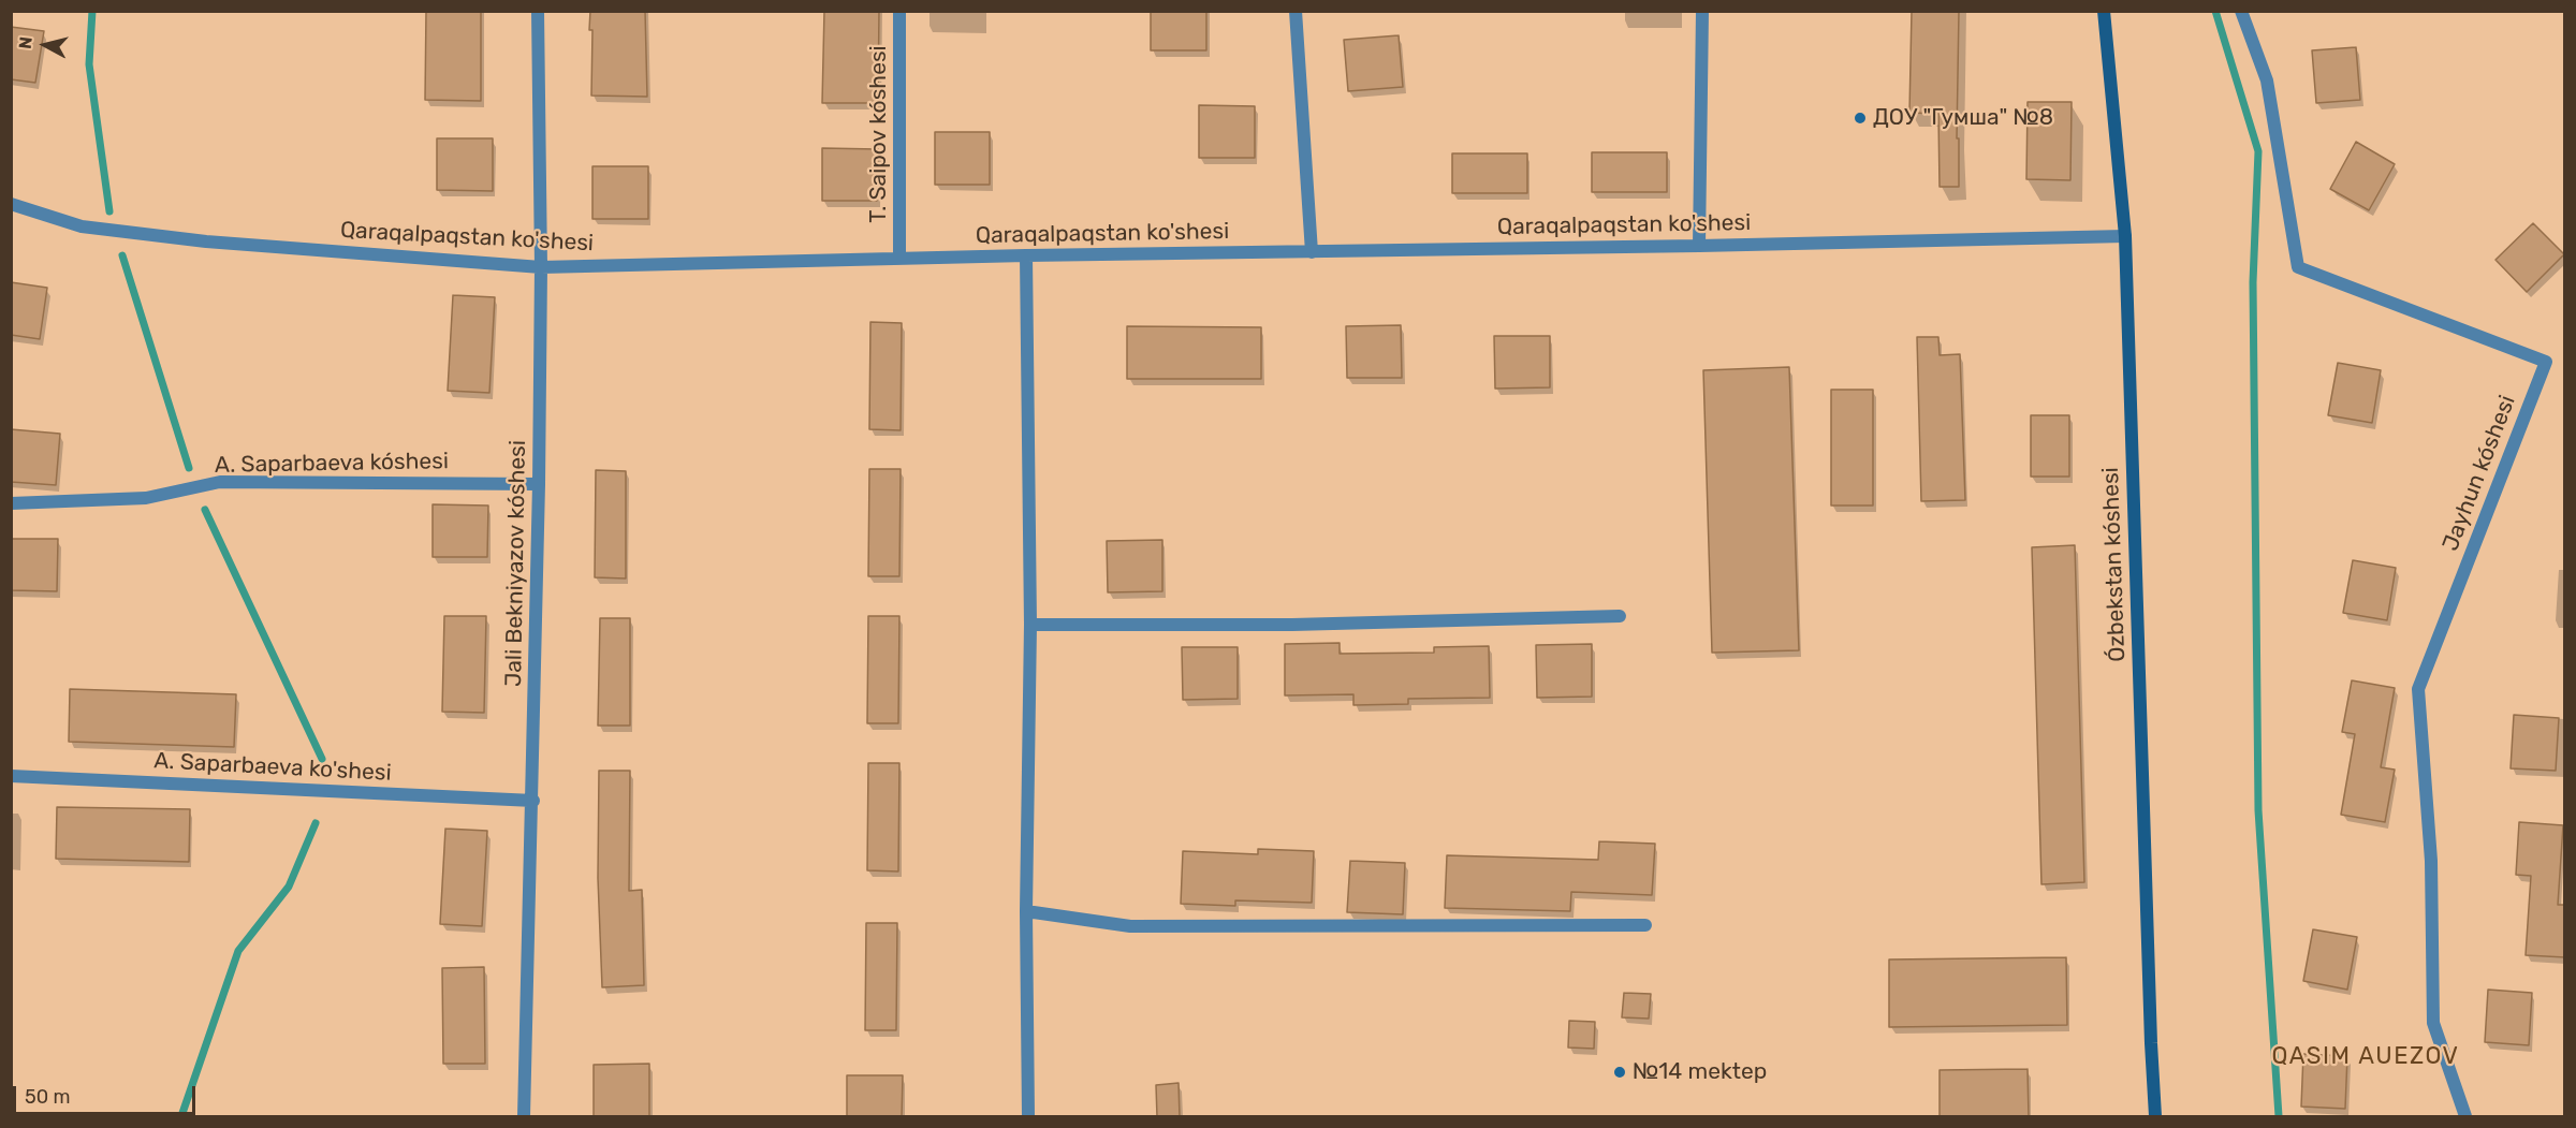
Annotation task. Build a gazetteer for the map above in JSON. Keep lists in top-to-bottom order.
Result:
{
  "streets": {
    "street": [
      "T. Saipov kóshesi",
      "Qaraqalpaqstan ko'shesi",
      "A. Saparbaeva kóshesi",
      "Jayhun kóshesi",
      "Jali Bekniyazov kóshesi",
      "Ózbekstan kóshesi",
      "A. Saparbaeva ko'shesi"
    ]
  },
  "crossings": [
    ["T. Saipov kóshesi", "Qaraqalpaqstan ko'shesi"],
    ["Qaraqalpaqstan ko'shesi", "Jali Bekniyazov kóshesi"],
    ["Qaraqalpaqstan ko'shesi", "Ózbekstan kóshesi"],
    ["A. Saparbaeva kóshesi", "Jali Bekniyazov kóshesi"],
    ["Jali Bekniyazov kóshesi", "A. Saparbaeva ko'shesi"]
  ],
  "districts": ["QASIM AUEZOV"],
  "places": ["ДОУ \"Гумша\" №8", "№14 mektep"],
  "scale_bar": "50 m",
  "north": "left"
}
